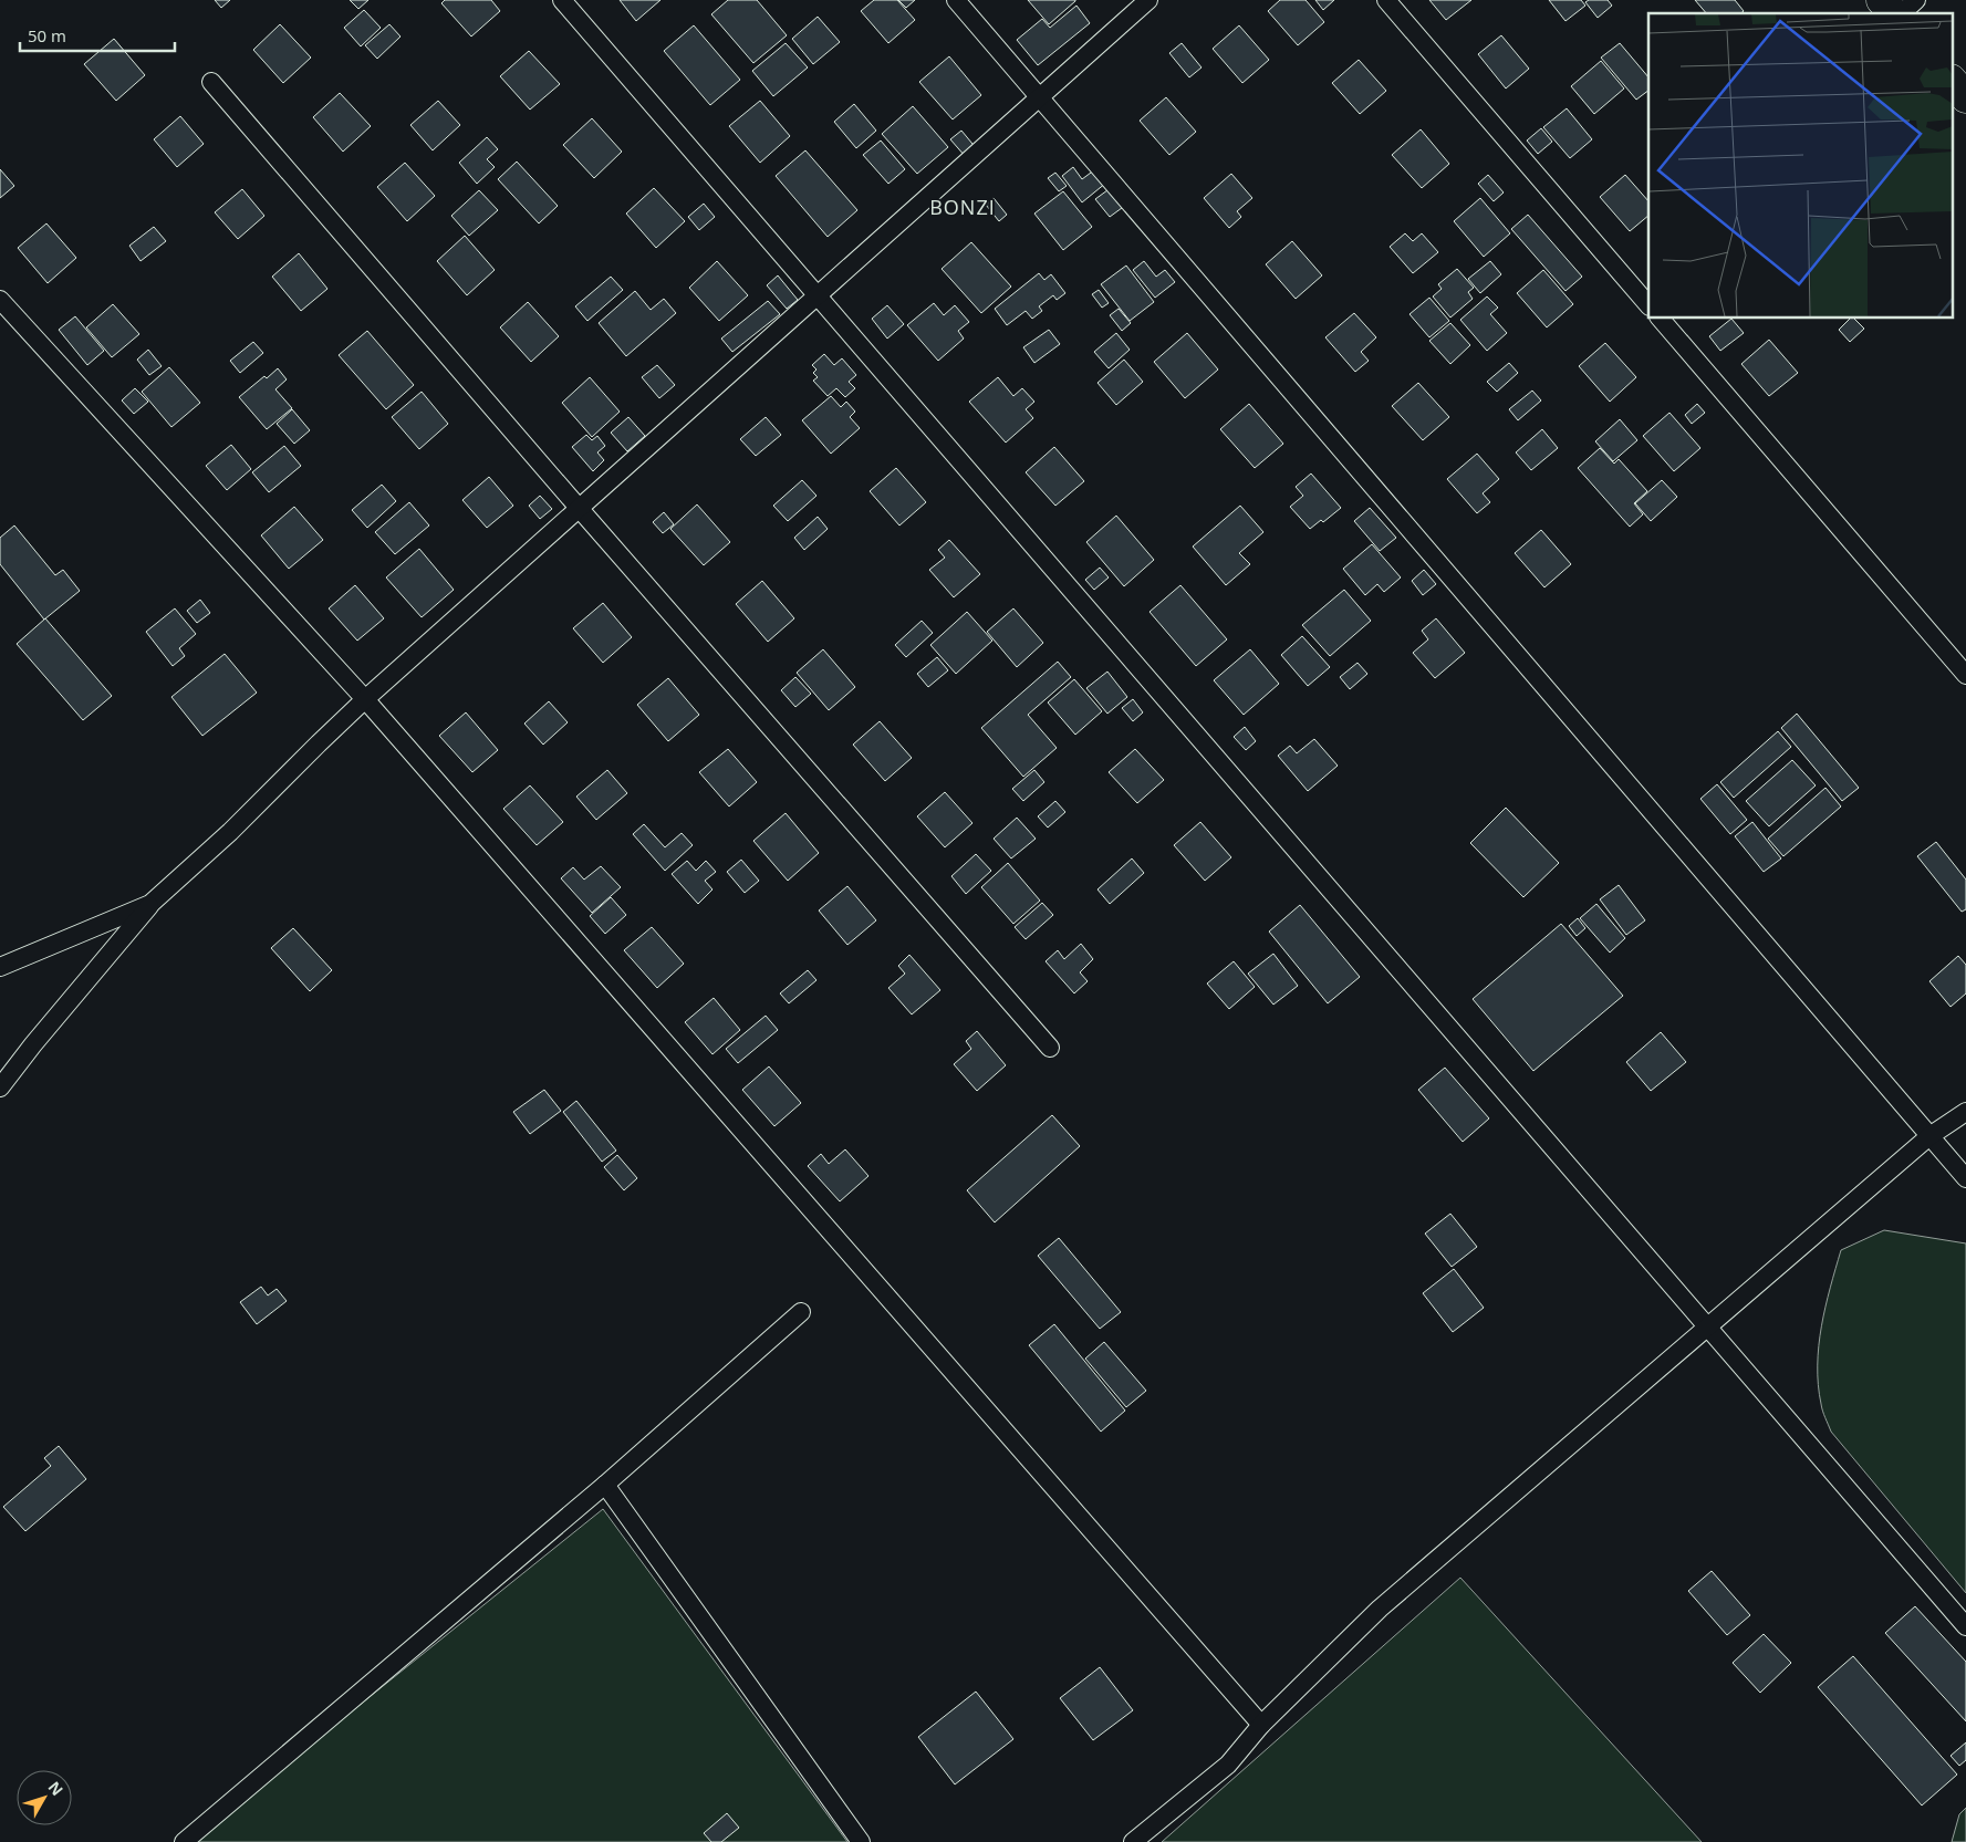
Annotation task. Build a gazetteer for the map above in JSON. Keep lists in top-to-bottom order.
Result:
{
  "districts": ["BONZI"],
  "scale_bar": "50 m",
  "north": "top right"
}
